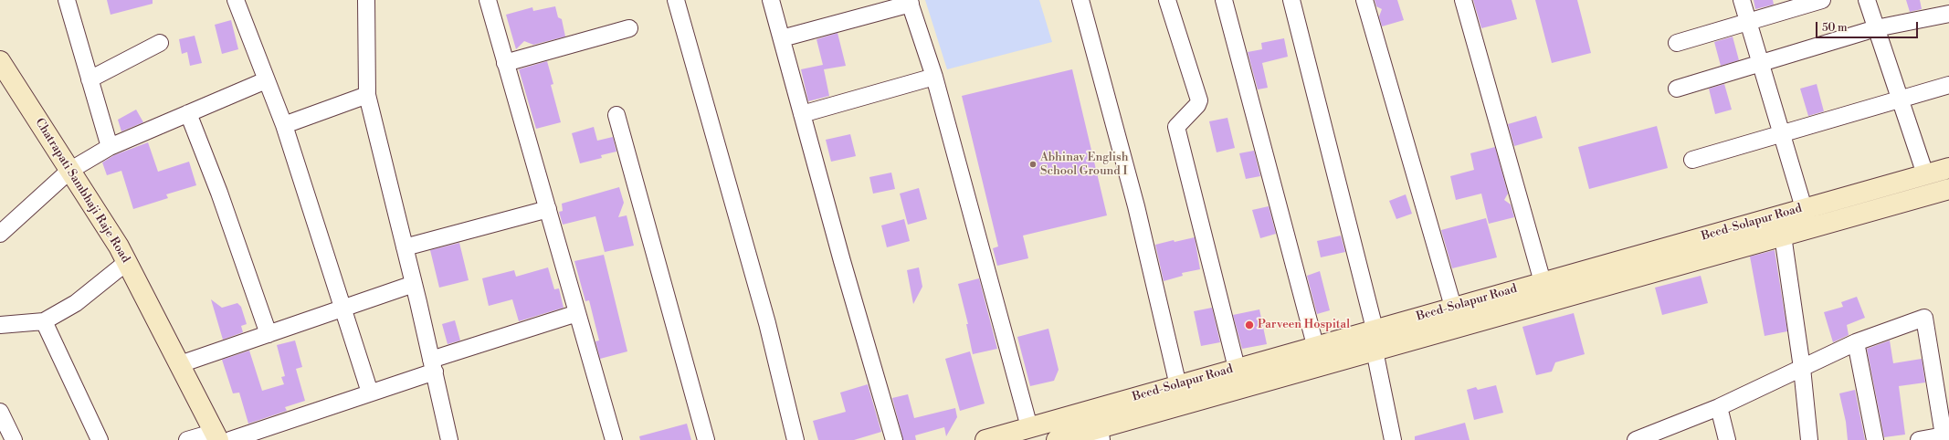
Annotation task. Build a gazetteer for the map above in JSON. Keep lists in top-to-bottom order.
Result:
{
  "streets": {
    "main road": ["Chatrapati Sambhaji Raje Road", "Beed-Solapur Road"]
  },
  "places": ["Abhinav English School Ground I", "Parveen Hospital"],
  "scale_bar": "50 m"
}
